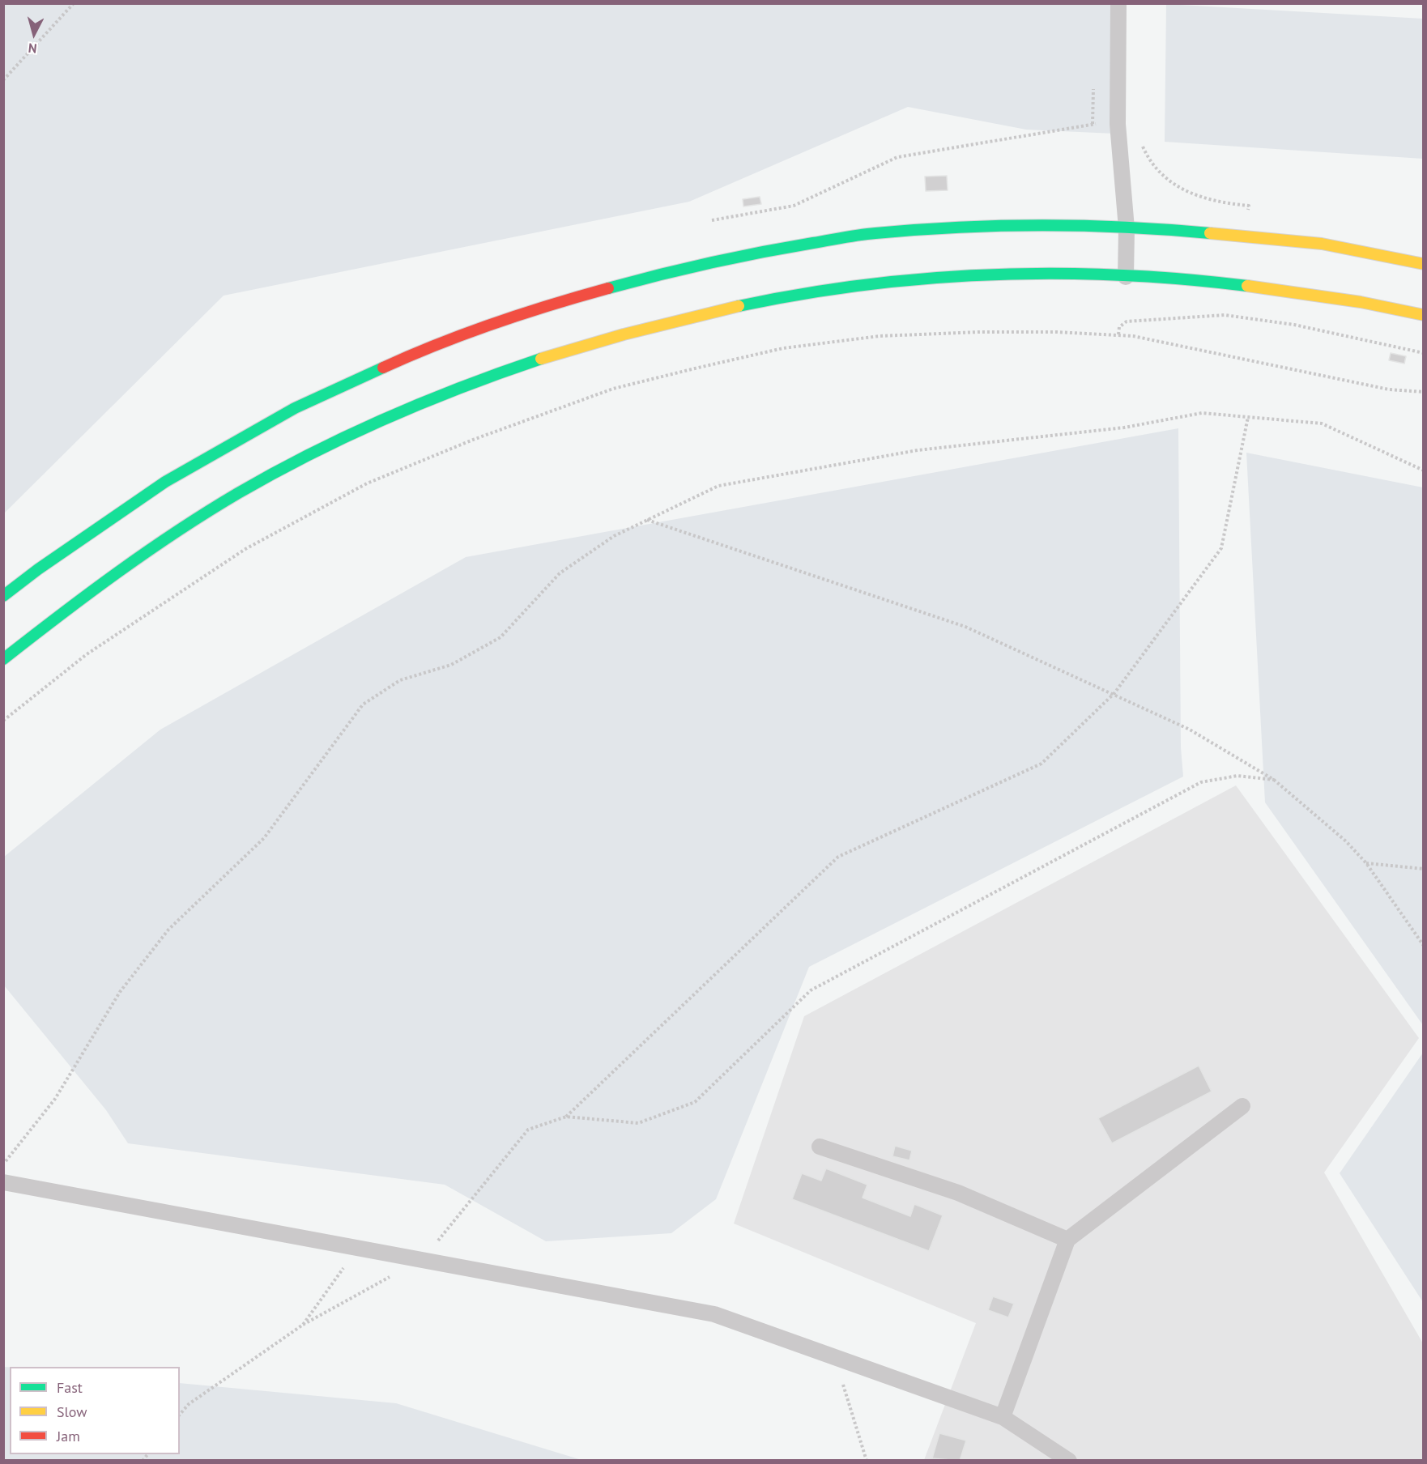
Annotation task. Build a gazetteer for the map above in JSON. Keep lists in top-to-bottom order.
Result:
{
  "legend": ["Fast", "Slow", "Jam"],
  "north": "bottom"
}
